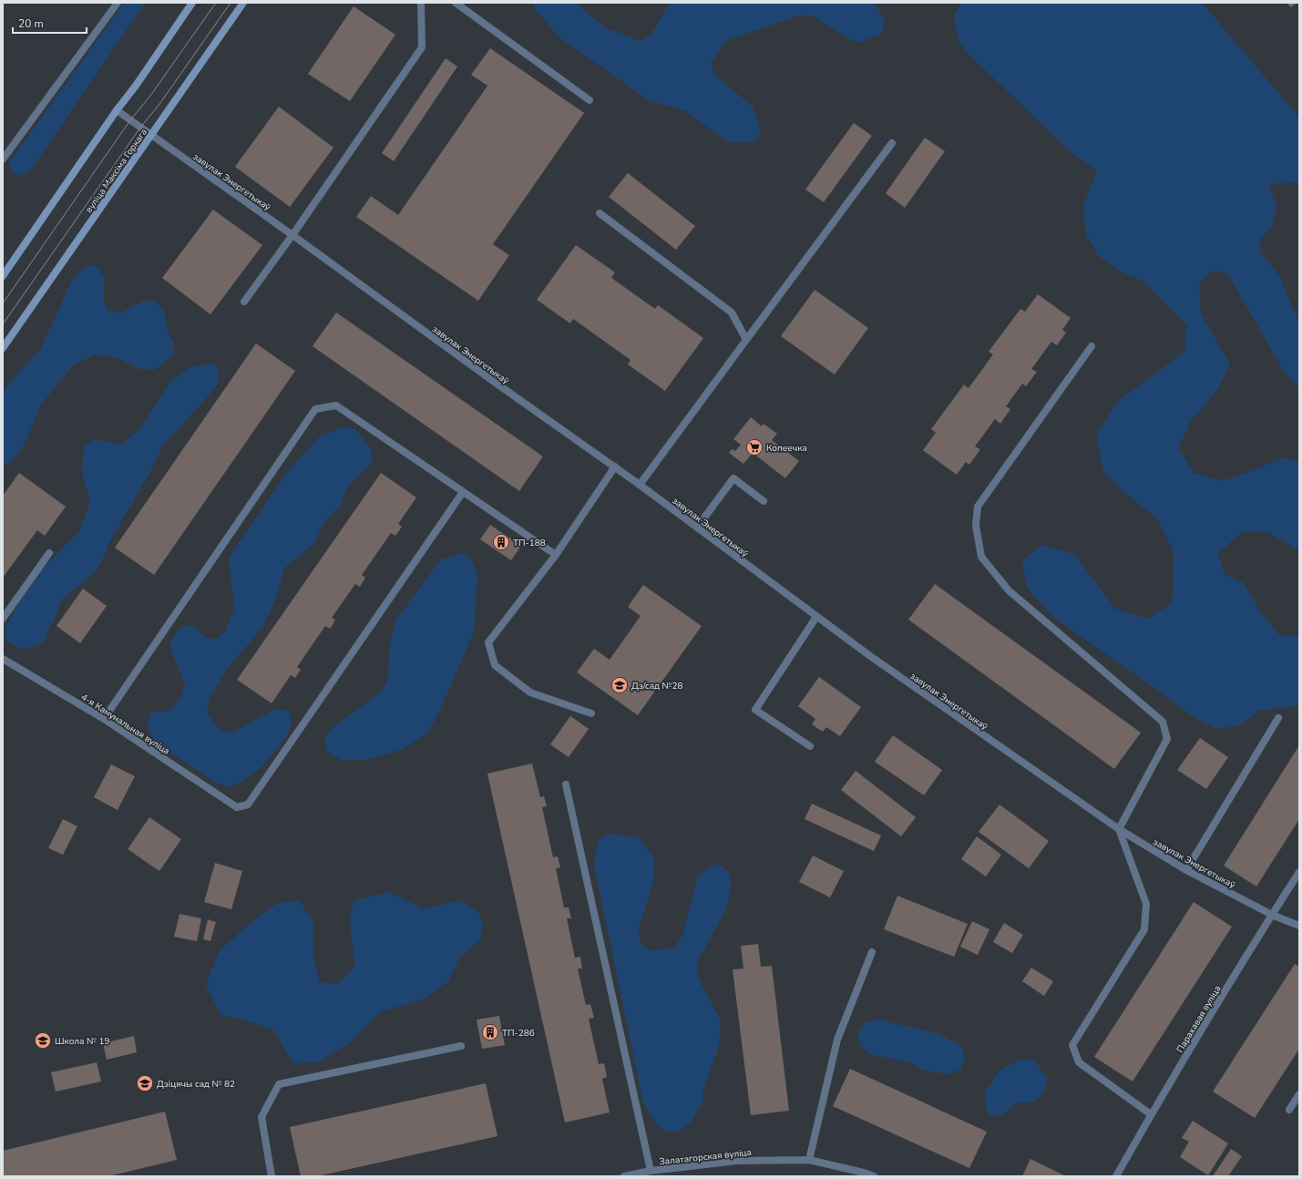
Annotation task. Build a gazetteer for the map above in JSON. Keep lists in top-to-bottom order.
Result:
{
  "streets": {
    "main road": ["вуліца Максіма Горкага"],
    "street": [
      "завулак Энергетыкаў",
      "4-я Камунальная вуліца",
      "Парахавая вуліца",
      "Залатагорская вуліца"
    ]
  },
  "crossings": [
    ["вуліца Максіма Горкага", "завулак Энергетыкаў"],
    ["завулак Энергетыкаў", "Парахавая вуліца"]
  ],
  "places": {
    "supermarket": ["Копеечка"],
    "building": ["ТП-188", "ТП-286"],
    "school or university": ["Дз/сад №28", "Школа № 19", "Дзіцячы сад № 82"]
  },
  "scale_bar": "20 m"
}
